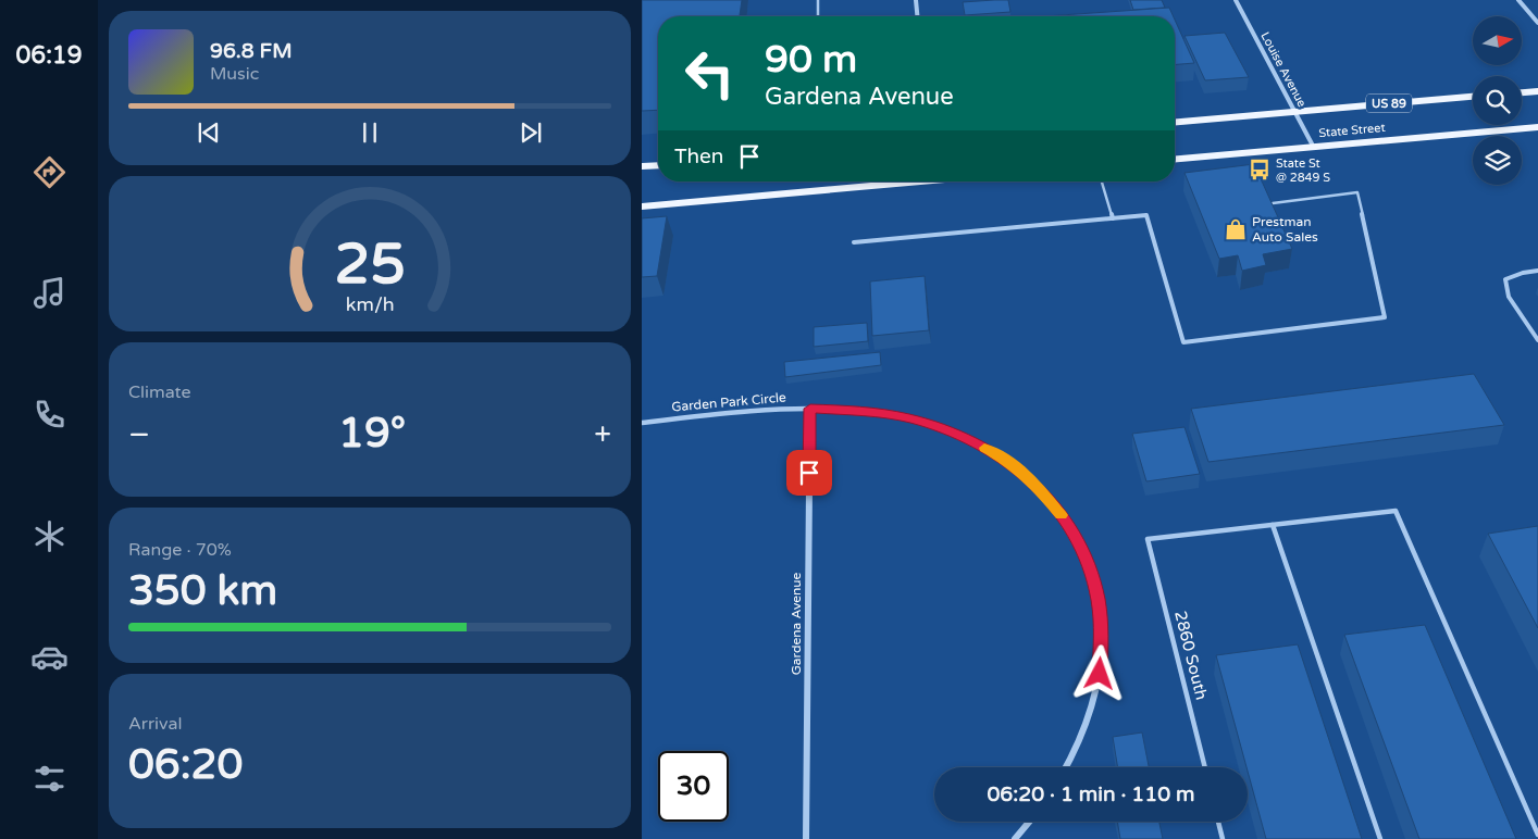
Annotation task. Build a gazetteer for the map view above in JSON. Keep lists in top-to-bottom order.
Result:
{
  "streets": {
    "main road": ["US 89", "State Street"],
    "street": ["Louise Avenue", "Garden Park Circle", "Gardena Avenue"],
    "lane": ["2860 South"]
  },
  "crossings": [
    ["Louise Avenue", "State Street"],
    ["Garden Park Circle", "Gardena Avenue"]
  ],
  "places": {
    "bus stop": ["State St @ 2849 S"],
    "shop": ["Prestman Auto Sales"]
  },
  "north": "right",
  "page": {
    "tabs": "06:19",
    "turn": ["90 m", "Gardena Avenue"],
    "song": ["96.8 FM", "Music"],
    "then": "Then",
    "tile": [
      "Climate",
      ["Range · 70%", "350 km"],
      ["Arrival", "06:20"]
    ],
    "heat": ["−", "19°", "+"],
    "limit": "30",
    "trip": "06:20 · 1 min · 110 m",
    "gauge": ["25", "km/h"]
  }
}
